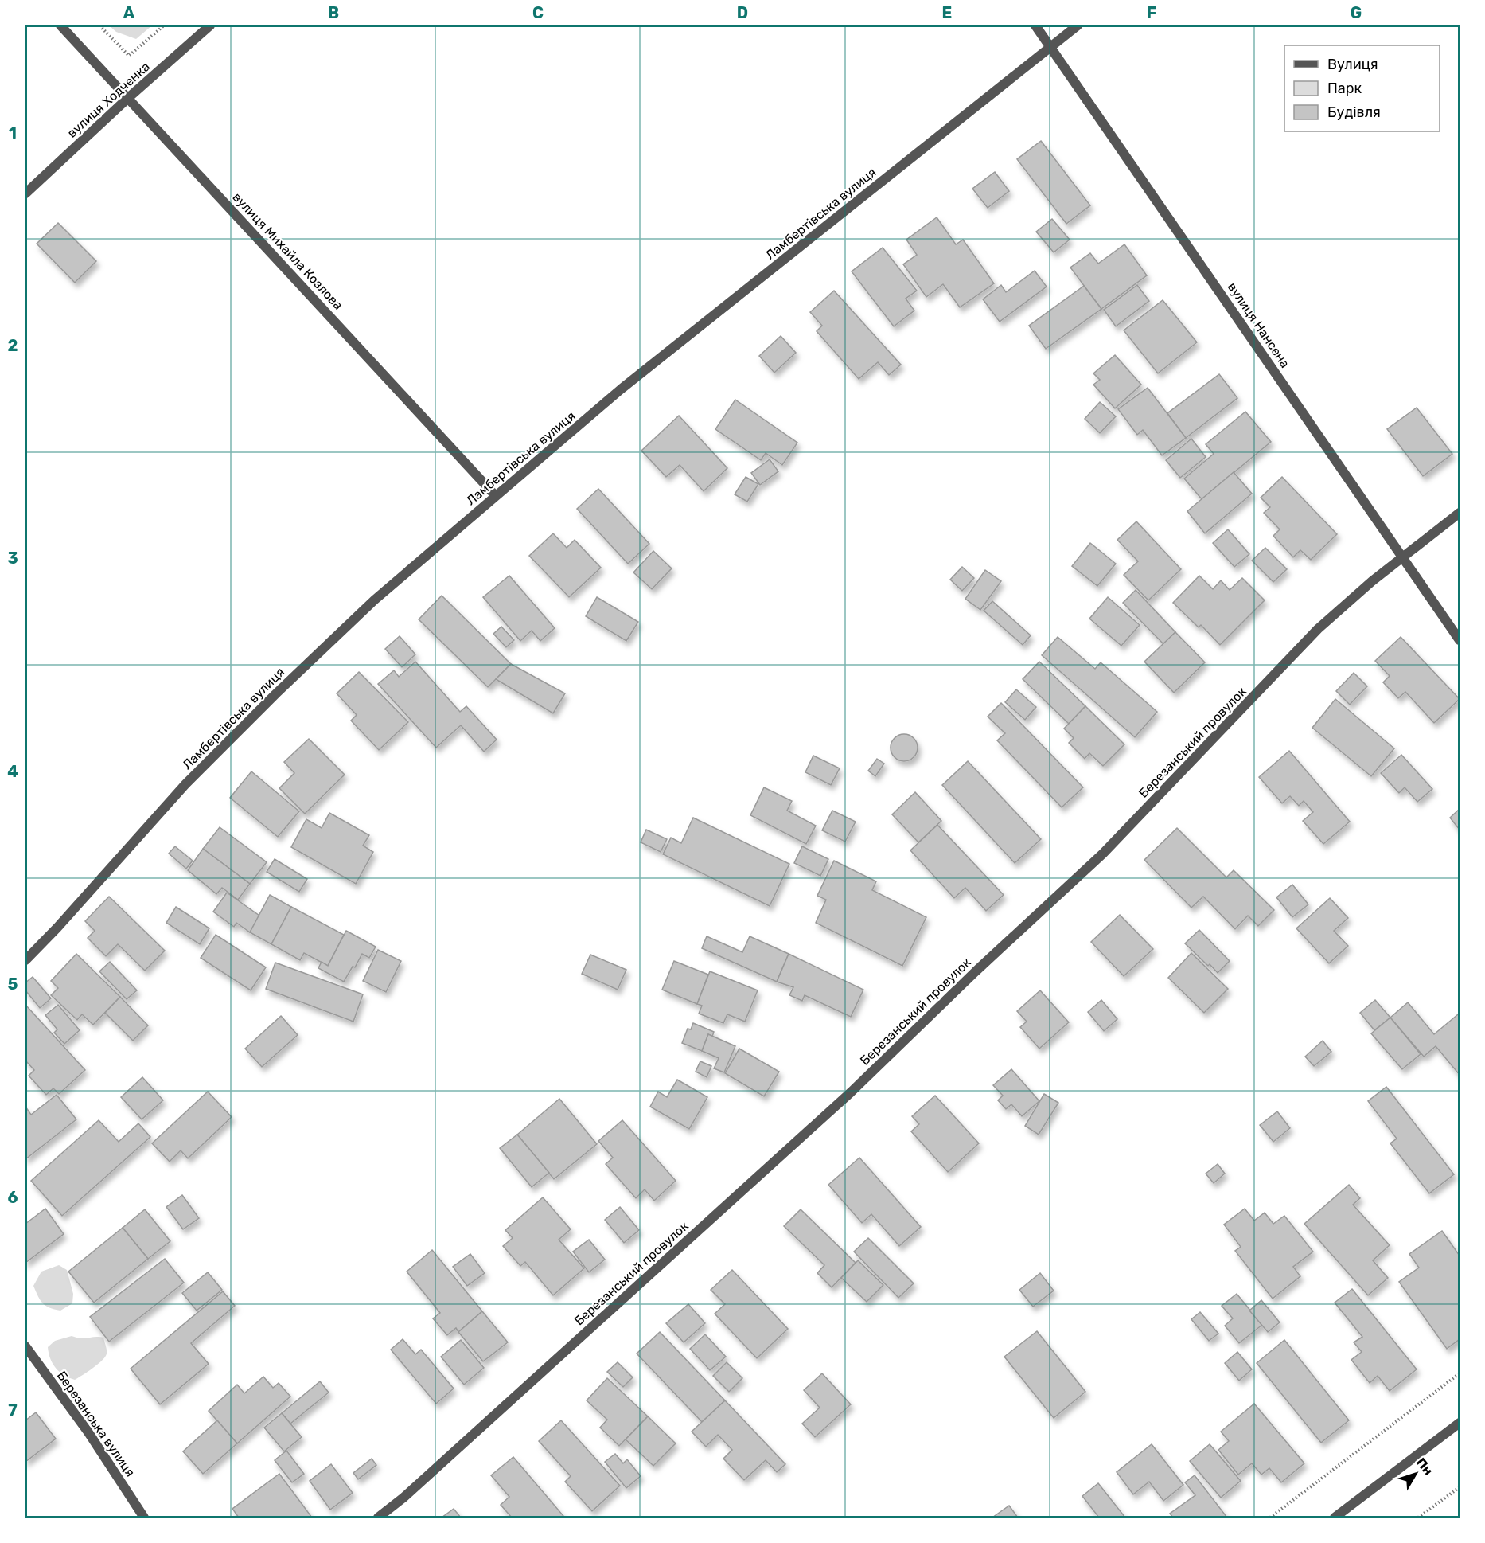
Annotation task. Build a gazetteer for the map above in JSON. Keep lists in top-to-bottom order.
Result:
{
  "streets": {
    "street": [
      "вулиця Ходченка",
      "Ламбертівська вулиця",
      "вулиця Михайла Козлова",
      "вулиця Нансена",
      "Березанський провулок",
      "Березанська вулиця"
    ]
  },
  "crossings": [
    ["вулиця Ходченка", "вулиця Михайла Козлова"],
    ["Ламбертівська вулиця", "вулиця Михайла Козлова"],
    ["Ламбертівська вулиця", "вулиця Нансена"],
    ["вулиця Нансена", "Березанський провулок"]
  ],
  "legend": ["Вулиця", "Парк", "Будівля"],
  "north": "top right",
  "grid": {
    "columns": [
      "A",
      "B",
      "C",
      "D",
      "E",
      "F",
      "G"
    ],
    "rows": [
      "1",
      "2",
      "3",
      "4",
      "5",
      "6",
      "7"
    ]
  }
}
